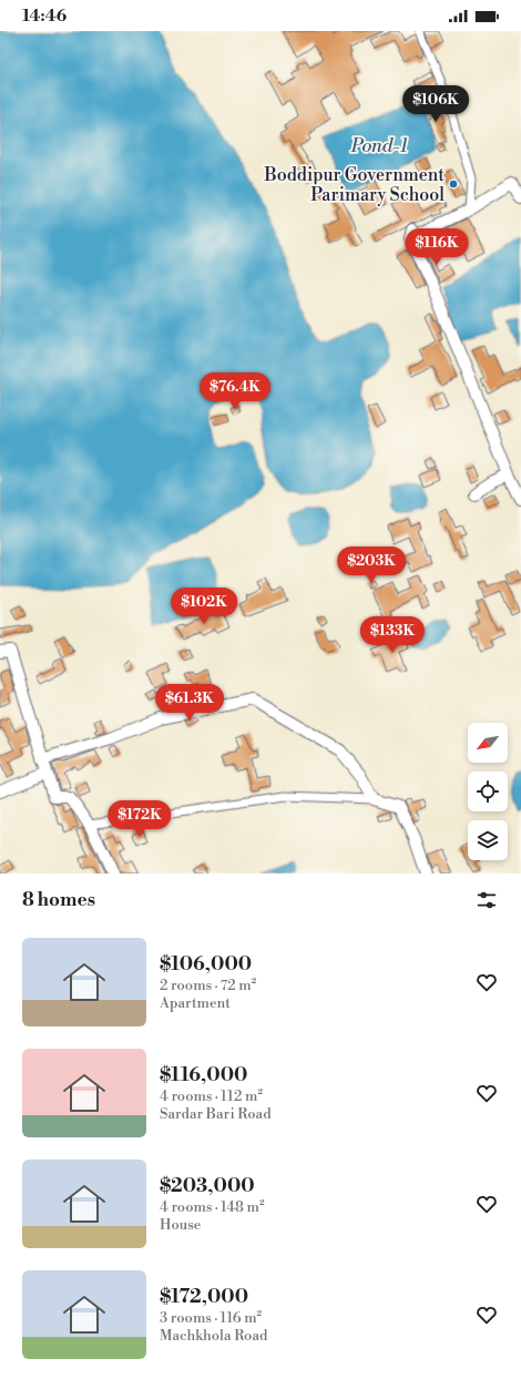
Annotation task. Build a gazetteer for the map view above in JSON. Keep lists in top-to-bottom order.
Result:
{
  "water": ["Pond-1"],
  "places": ["Boddipur Government Parimary School"],
  "north": "bottom left",
  "page": {
    "status": "14:46",
    "price": [
      "$106K",
      "$116K",
      "$76.4K",
      "$203K",
      "$102K",
      "$133K",
      "$61.3K",
      "$172K"
    ],
    "heading": "8 homes",
    "list": [
      {
        "name": "$106,000",
        "note": "2 rooms · 72 m² · Apartment"
      },
      {
        "name": "$116,000",
        "note": "4 rooms · 112 m² · Sardar Bari Road"
      },
      {
        "name": "$203,000",
        "note": "4 rooms · 148 m² · House"
      },
      {
        "name": "$172,000",
        "note": "3 rooms · 116 m² · Machkhola Road"
      }
    ]
  }
}
